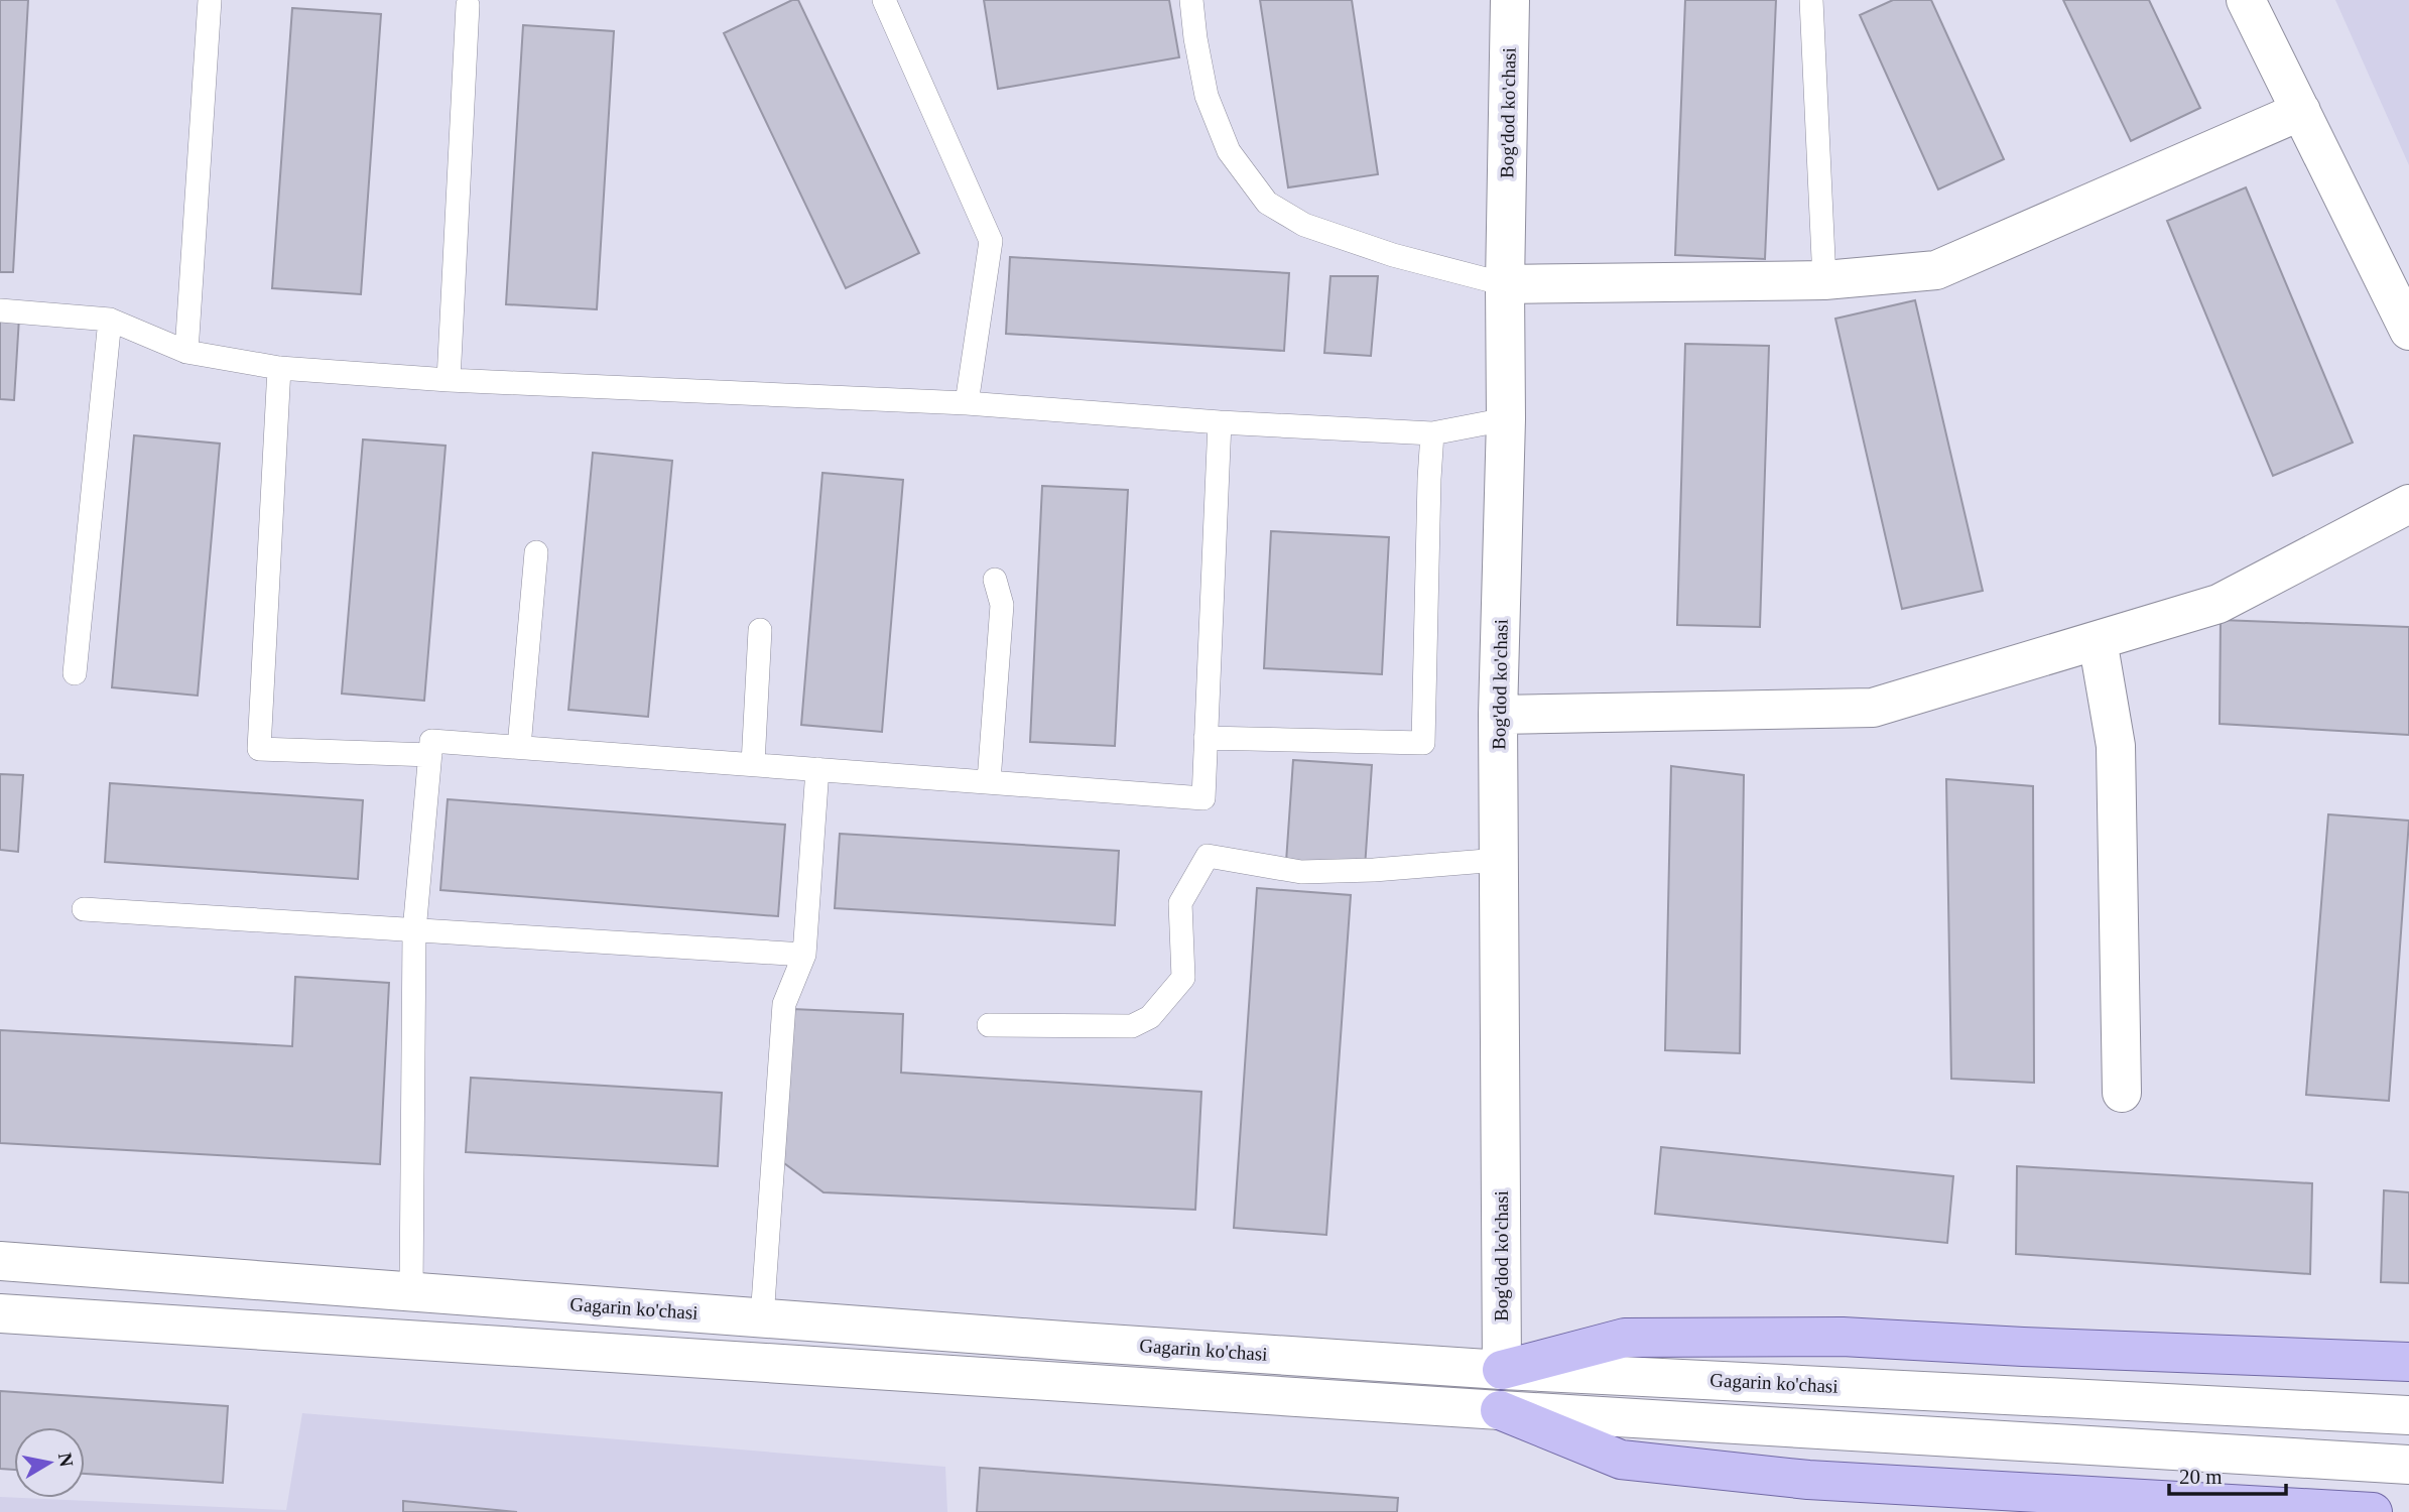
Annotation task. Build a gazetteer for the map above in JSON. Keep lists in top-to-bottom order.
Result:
{
  "streets": {
    "main road": ["Bog'dod ko'chasi", "Gagarin ko'chasi"]
  },
  "crossings": [
    ["Bog'dod ko'chasi", "Gagarin ko'chasi"]
  ],
  "scale_bar": "20 m",
  "north": "right"
}
